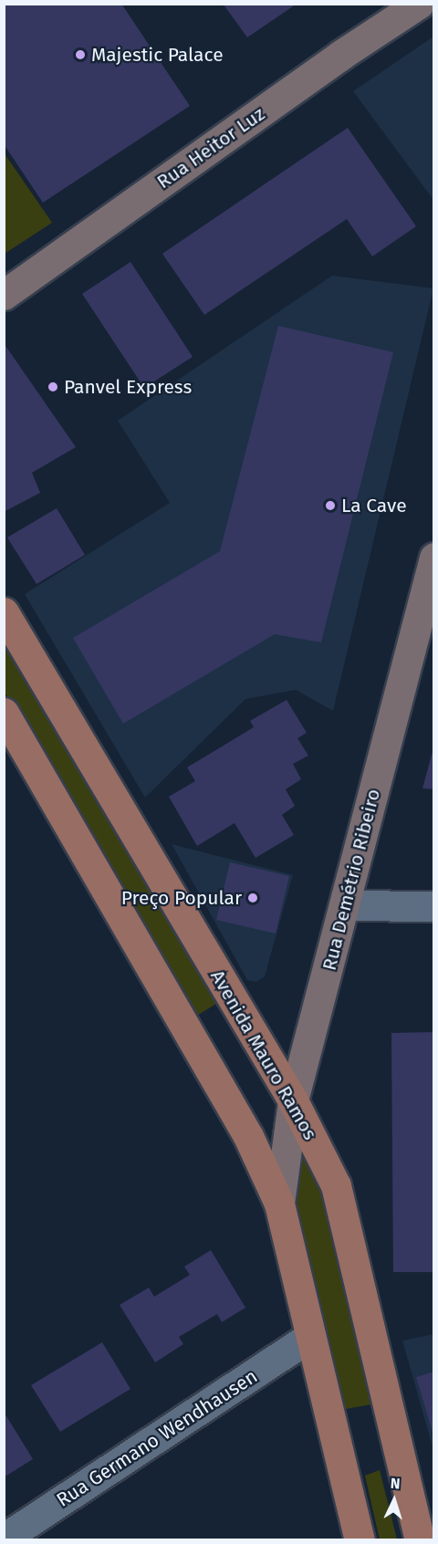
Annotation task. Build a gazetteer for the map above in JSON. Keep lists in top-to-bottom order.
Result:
{
  "streets": {
    "main road": ["Rua Heitor Luz", "Rua Demétrio Ribeiro", "Avenida Mauro Ramos"],
    "street": ["Rua Germano Wendhausen"]
  },
  "crossings": [
    ["Rua Demétrio Ribeiro", "Avenida Mauro Ramos"]
  ],
  "places": [
    "Majestic Palace",
    "Panvel Express",
    "La Cave",
    "Preço Popular"
  ],
  "north": "top"
}
